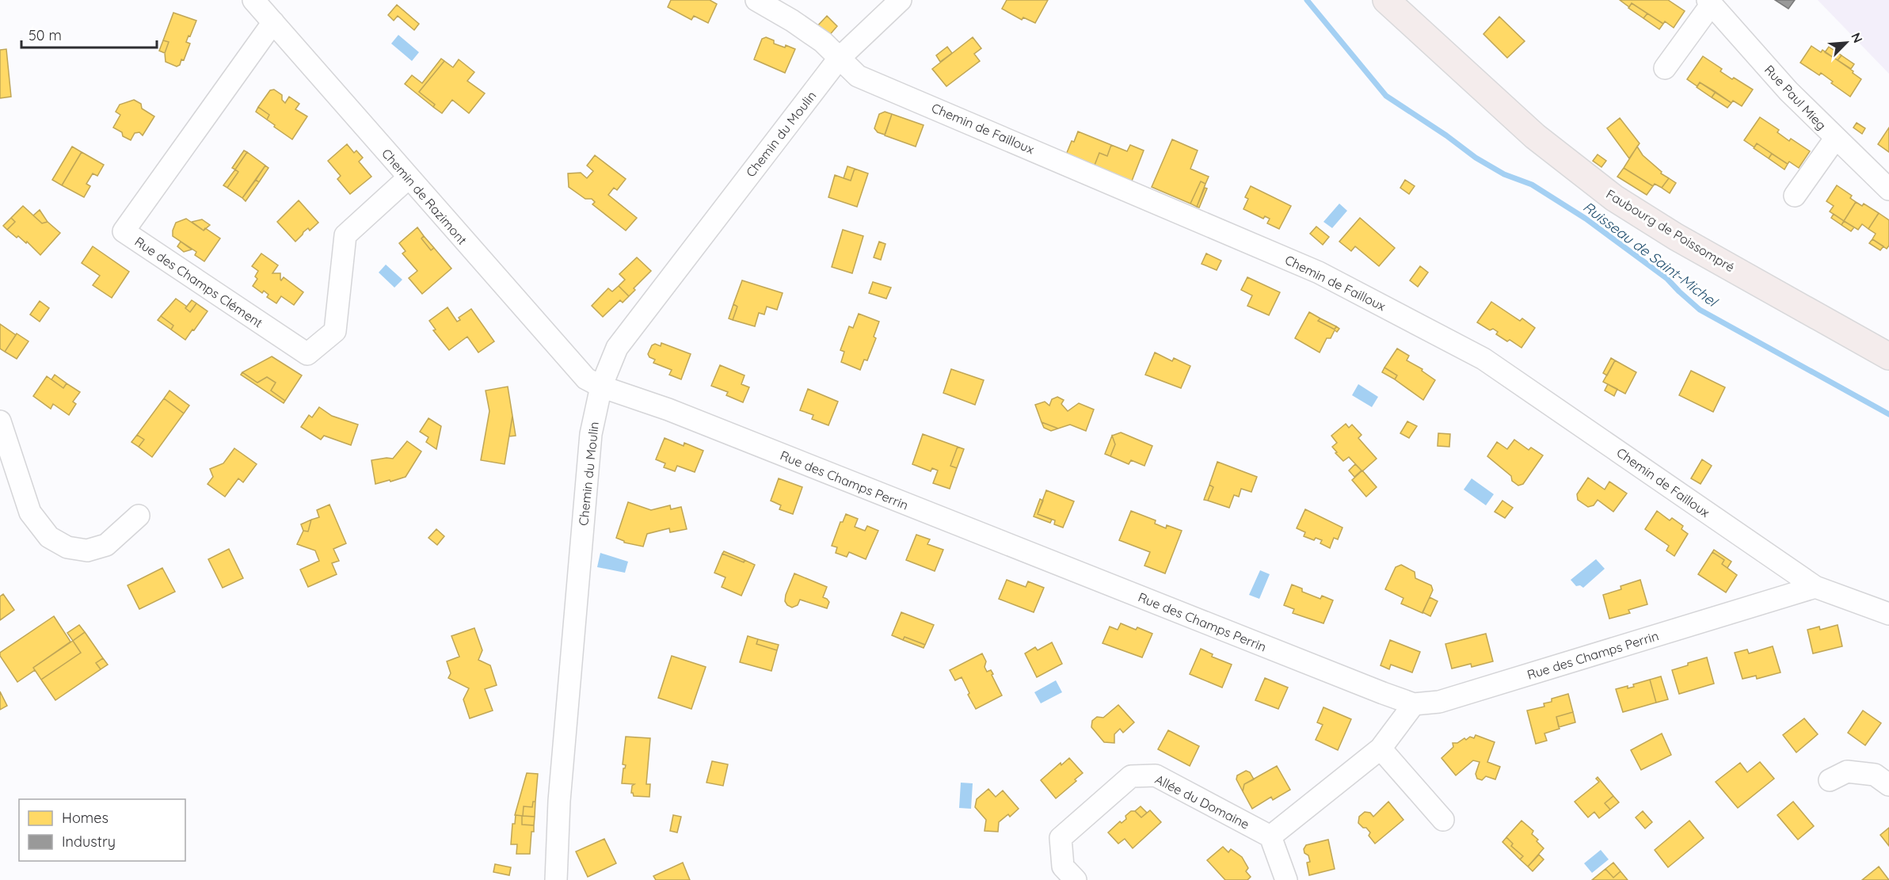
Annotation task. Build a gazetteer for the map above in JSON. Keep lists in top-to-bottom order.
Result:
{
  "streets": {
    "main road": ["Faubourg de Poissompré"],
    "street": [
      "Rue Paul Mieg",
      "Chemin de Failloux",
      "Chemin du Moulin",
      "Chemin de Razimont",
      "Rue des Champs Clément",
      "Rue des Champs Perrin",
      "Allée du Domaine"
    ]
  },
  "crossings": [
    ["Chemin de Failloux", "Chemin du Moulin"],
    ["Chemin de Failloux", "Rue des Champs Perrin"],
    ["Chemin du Moulin", "Chemin de Razimont"],
    ["Chemin du Moulin", "Rue des Champs Perrin"],
    ["Chemin de Razimont", "Rue des Champs Clément"],
    ["Chemin de Razimont", "Rue des Champs Perrin"]
  ],
  "water": ["Ruisseau de Saint-Michel"],
  "legend": ["Homes", "Industry"],
  "scale_bar": "50 m",
  "north": "top right"
}
